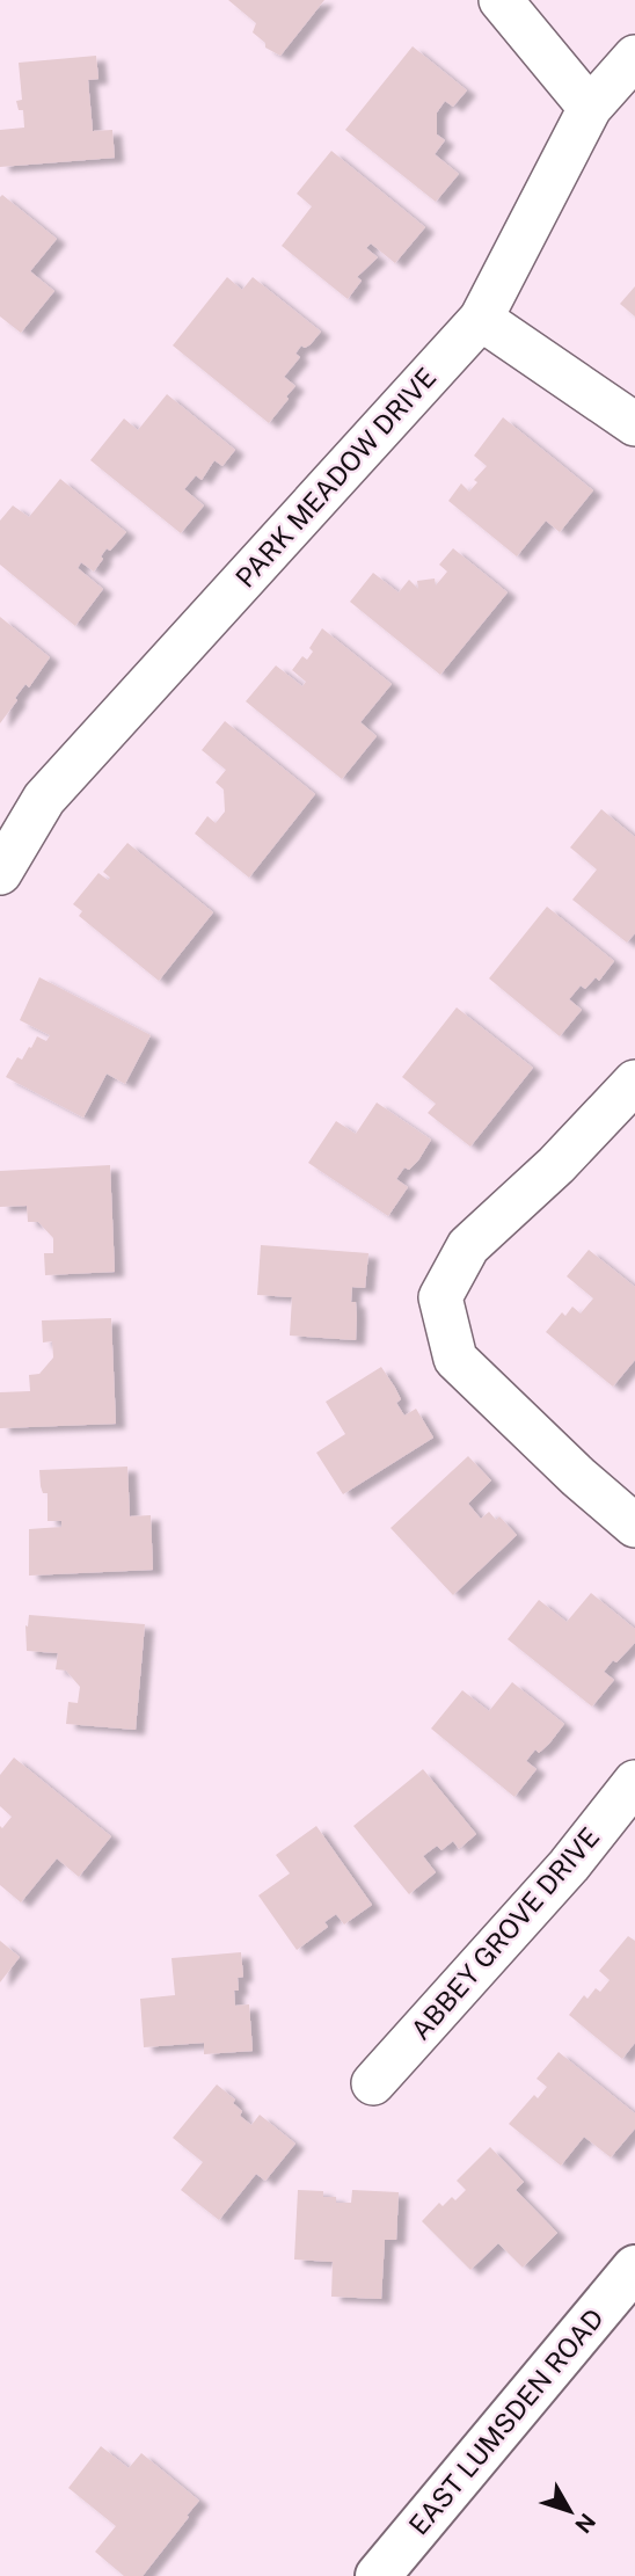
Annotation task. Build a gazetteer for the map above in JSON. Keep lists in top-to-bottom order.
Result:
{
  "streets": {
    "street": ["PARK MEADOW DRIVE", "ABBEY GROVE DRIVE", "EAST LUMSDEN ROAD"]
  },
  "north": "bottom right"
}
